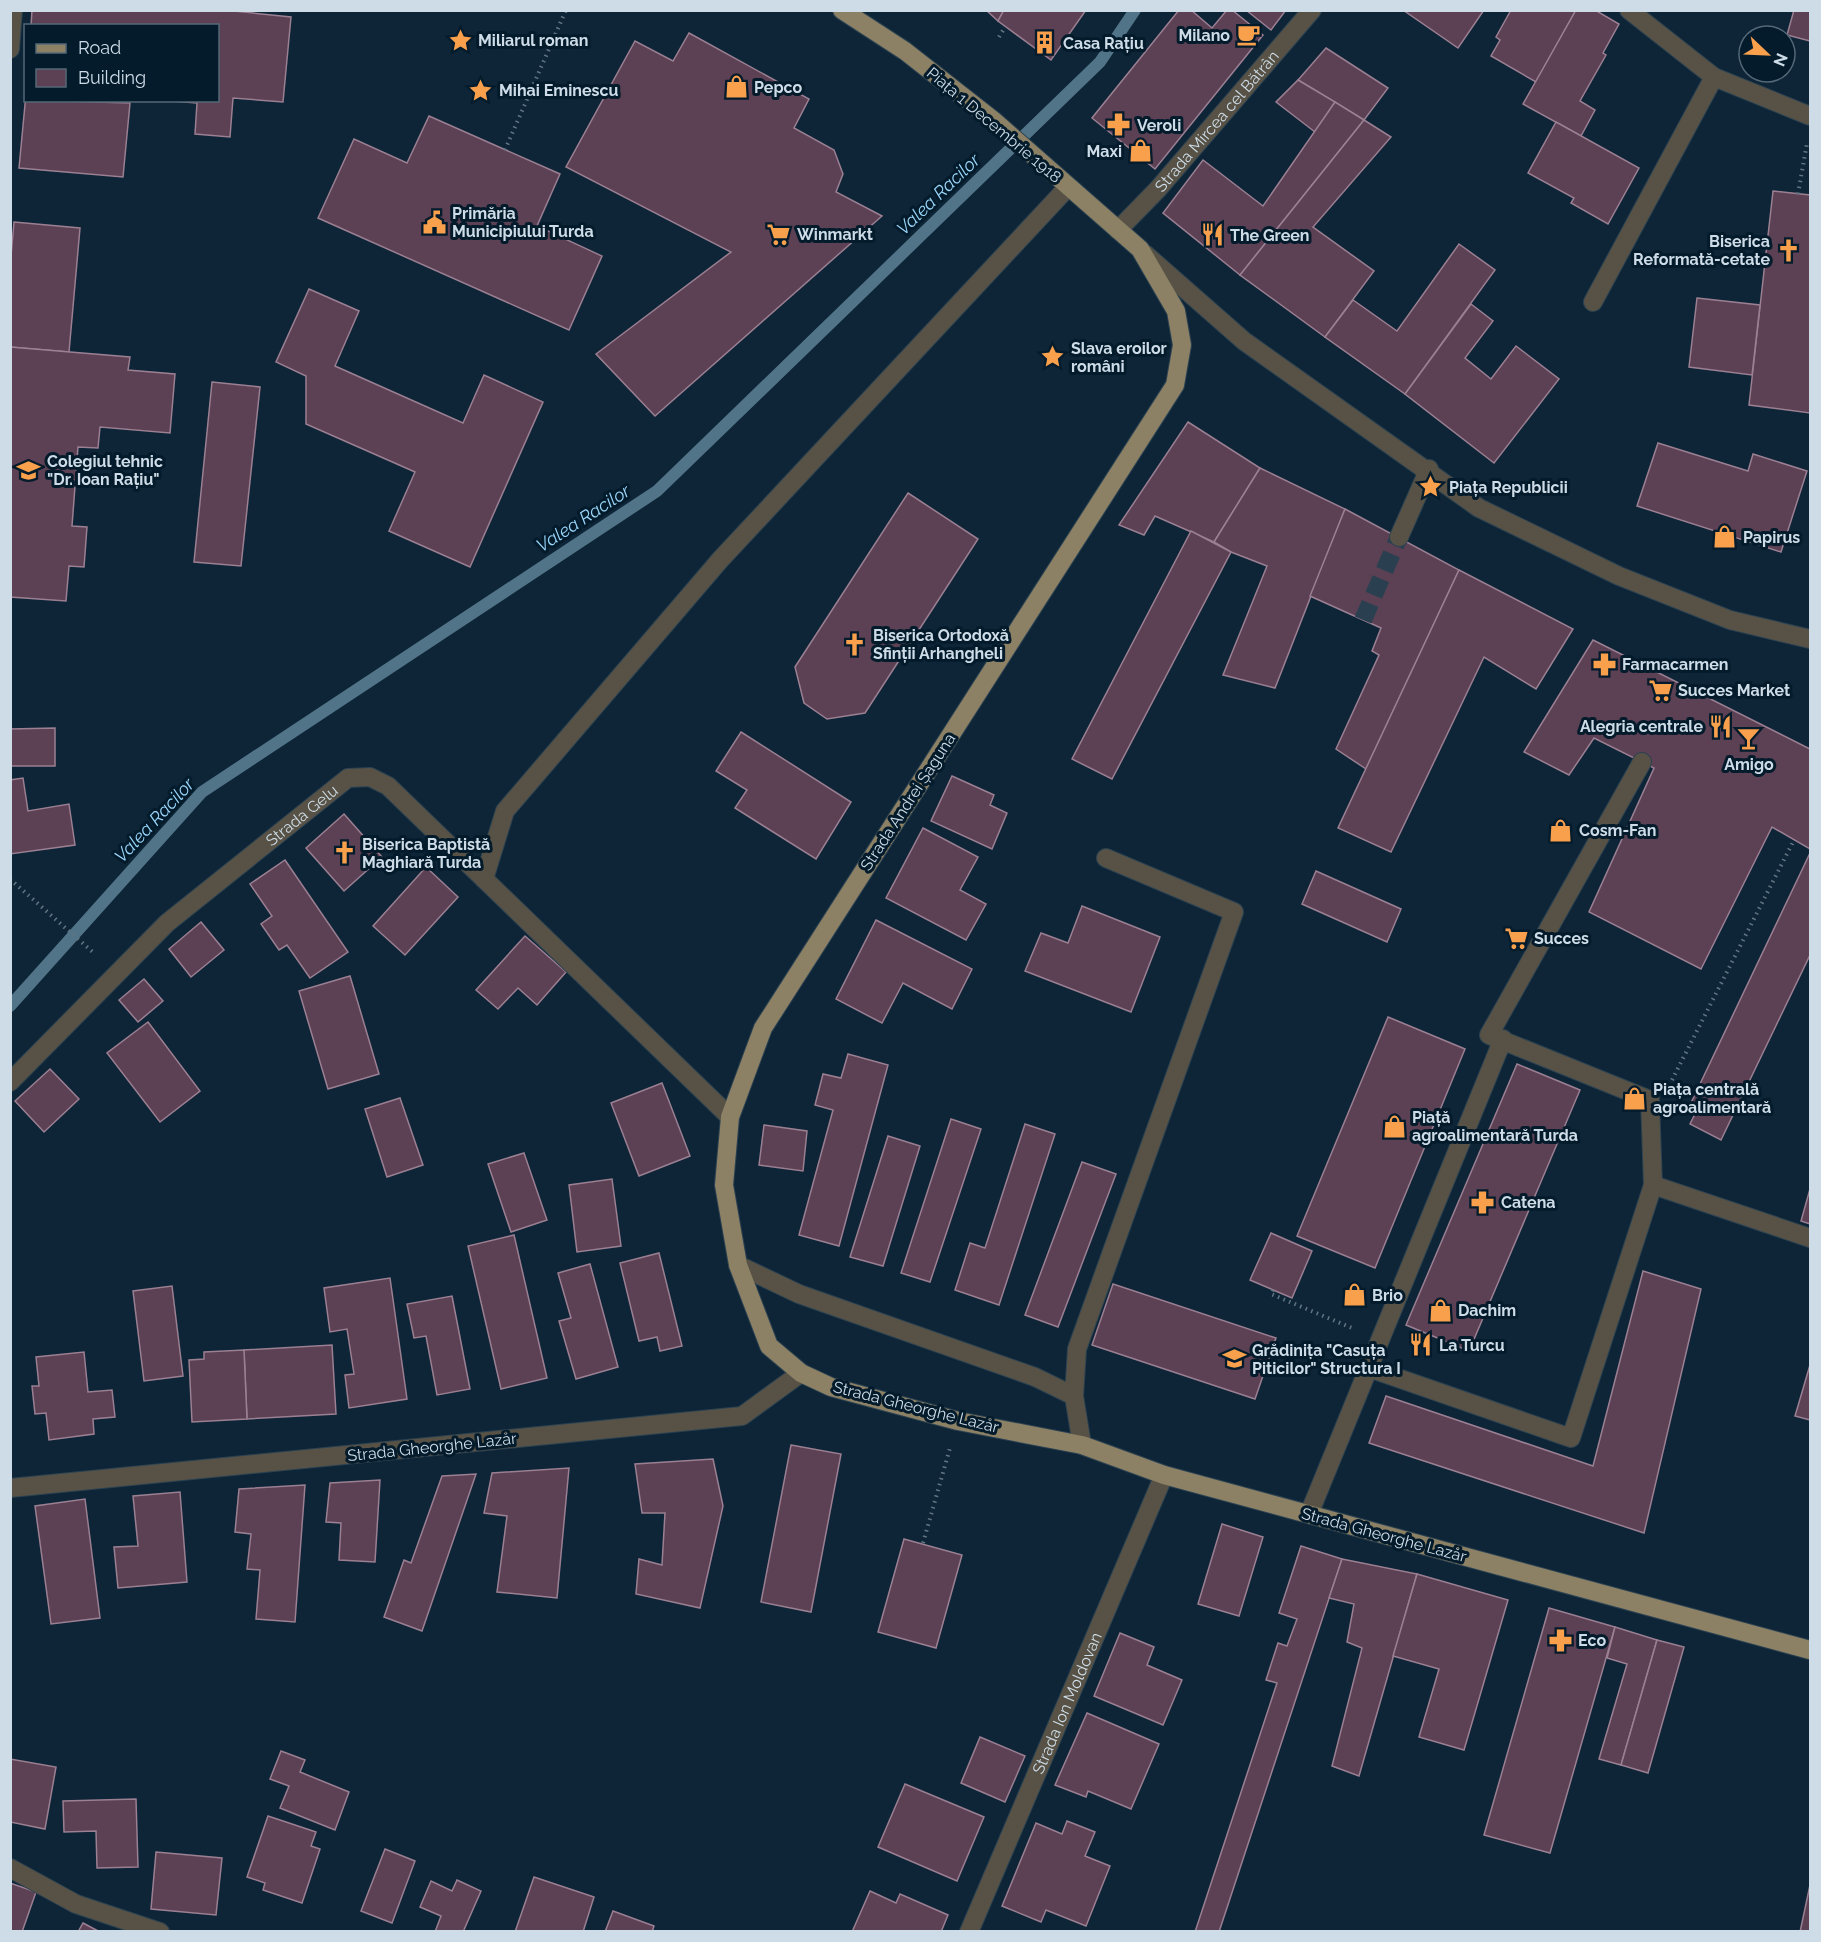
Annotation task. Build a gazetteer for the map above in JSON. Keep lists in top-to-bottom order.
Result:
{
  "streets": {
    "main road": ["Piața 1 Decembrie 1918", "Strada Andrei Șaguna", "Strada Gheorghe Lazăr"],
    "street": ["Strada Mircea cel Bătrân", "Strada Gelu", "Strada Ion Moldovan"]
  },
  "crossings": [
    ["Strada Mircea cel Bătrân", "Piața 1 Decembrie 1918"],
    ["Piața 1 Decembrie 1918", "Strada Andrei Șaguna"],
    ["Strada Andrei Șaguna", "Strada Gelu"],
    ["Strada Andrei Șaguna", "Strada Gheorghe Lazăr"],
    ["Strada Gheorghe Lazăr", "Strada Ion Moldovan"]
  ],
  "water": ["Valea Racilor"],
  "places": {
    "cafe": ["Milano"],
    "place": [
      "Miliarul roman",
      "Mihai Eminescu",
      "Slava eroilor români",
      "Piața Republicii"
    ],
    "building": ["Casa Rațiu"],
    "shop": [
      "Pepco",
      "Maxi",
      "Papirus",
      "Cosm-Fan",
      "Piața centrală agroalimentară",
      "Piață agroalimentară Turda",
      "Brio",
      "Dachim"
    ],
    "pharmacy": [
      "Veroli",
      "Farmacarmen",
      "Catena",
      "Eco"
    ],
    "public building": ["Primăria Municipiului Turda"],
    "supermarket": ["Winmarkt", "Succes Market", "Succes"],
    "restaurant": ["The Green", "Alegria centrale", "La Turcu"],
    "church": ["Biserica Reformată-cetate", "Biserica Ortodoxă Sfinții Arhangheli", "Biserica Baptistă Maghiară Turda"],
    "school or university": ["Colegiul tehnic \"Dr. Ioan Rațiu\"", "Grădinița \"Casuța Piticilor\" Structura I"],
    "bar": ["Amigo"]
  },
  "legend": ["Road", "Building"],
  "north": "bottom right"
}
